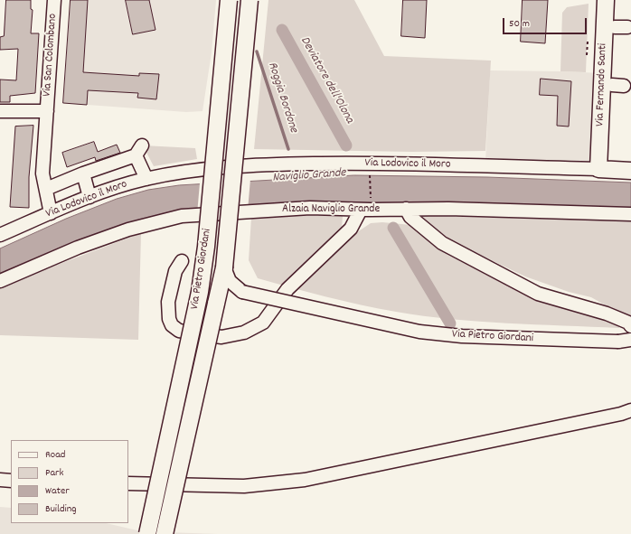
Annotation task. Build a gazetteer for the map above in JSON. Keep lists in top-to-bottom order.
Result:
{
  "streets": {
    "main road": ["Via Fernando Santi", "Via Lodovico il Moro", "Via Pietro Giordani"],
    "street": ["Via San Colombano", "Alzaia Naviglio Grande"]
  },
  "crossings": [
    ["Via San Colombano", "Via Lodovico il Moro"],
    ["Via Fernando Santi", "Via Lodovico il Moro"]
  ],
  "water": ["Deviatore dell'Olona", "Roggia Bordone", "Naviglio Grande"],
  "legend": [
    "Road",
    "Park",
    "Water",
    "Building"
  ],
  "scale_bar": "50 m"
}
